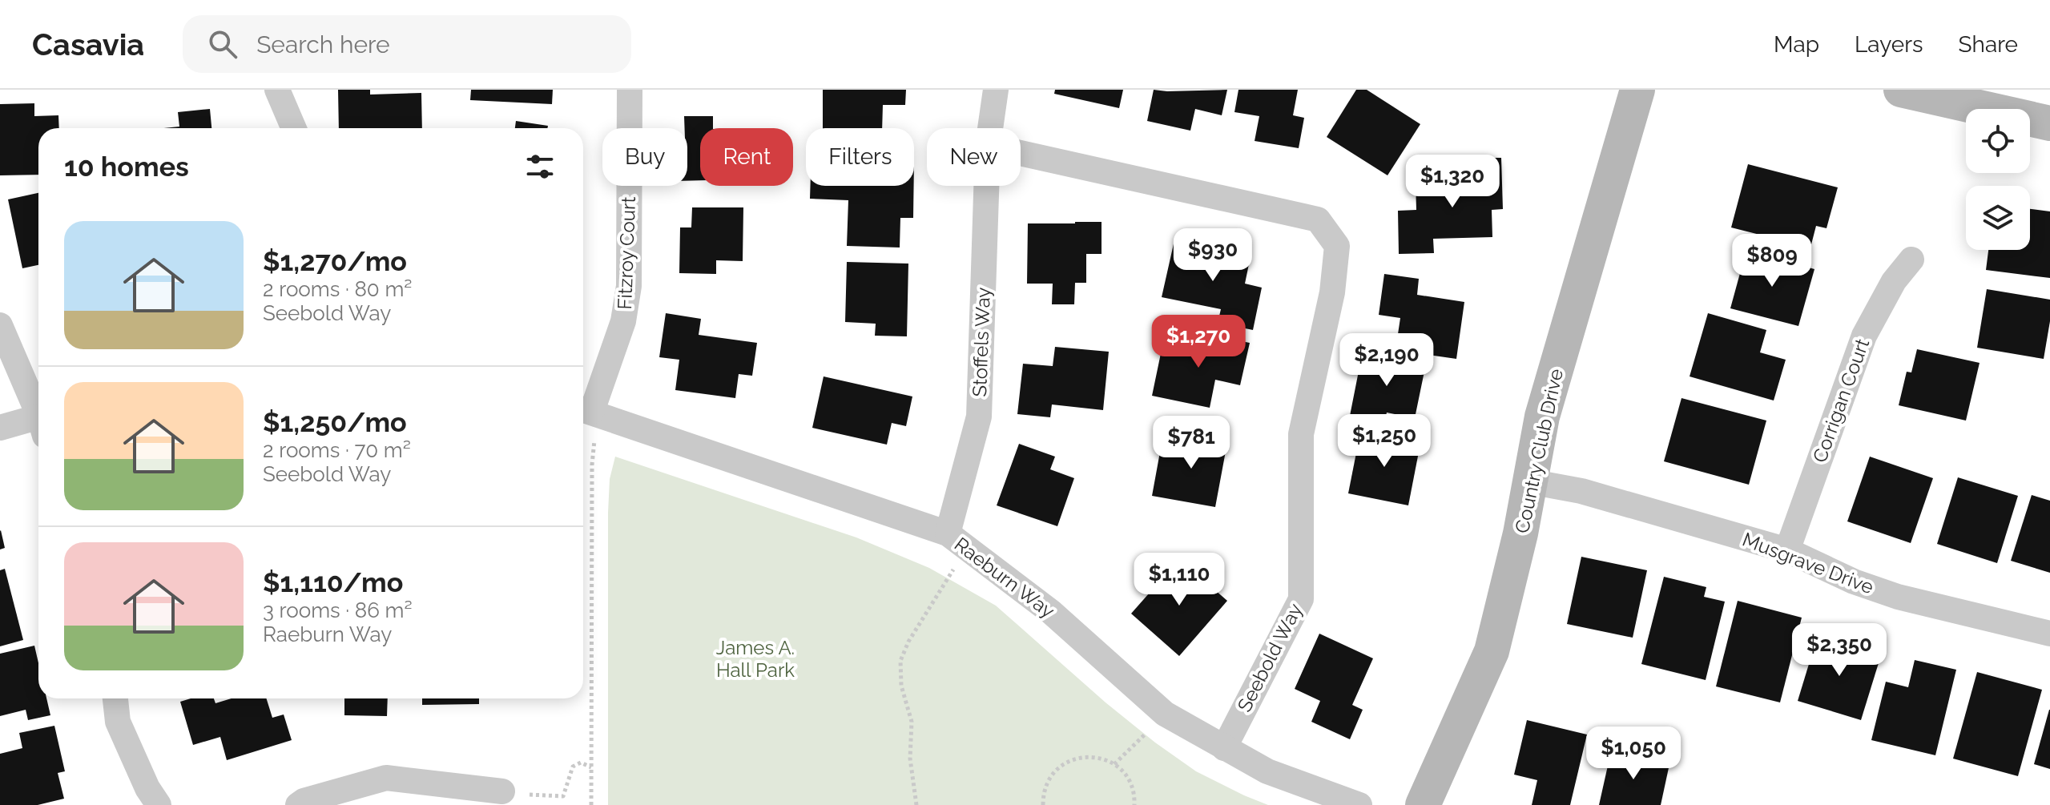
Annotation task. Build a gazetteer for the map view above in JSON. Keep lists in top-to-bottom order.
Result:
{
  "streets": {
    "street": [
      "Fitzroy Court",
      "Stoffels Way",
      "Corrigan Court",
      "Country Club Drive",
      "Musgrave Drive",
      "Raeburn Way",
      "Seebold Way"
    ]
  },
  "crossings": [
    ["Fitzroy Court", "Raeburn Way"],
    ["Stoffels Way", "Raeburn Way"],
    ["Corrigan Court", "Musgrave Drive"],
    ["Country Club Drive", "Musgrave Drive"],
    ["Raeburn Way", "Seebold Way"]
  ],
  "parks": ["James A. Hall Park"],
  "page": {
    "header": "Casavia",
    "search": "Search here",
    "nav": ["Map", "Layers", "Share"],
    "chip": [
      "Buy",
      "Rent",
      "Filters",
      "New"
    ],
    "heading": "10 homes",
    "price": [
      "$1,320",
      "$930",
      "$809",
      "$1,270",
      "$2,190",
      "$1,250",
      "$781",
      "$1,110",
      "$2,350",
      "$1,050"
    ],
    "list": [
      {
        "name": "$1,270/mo",
        "note": "2 rooms · 80 m² · Seebold Way"
      },
      {
        "name": "$1,250/mo",
        "note": "2 rooms · 70 m² · Seebold Way"
      },
      {
        "name": "$1,110/mo",
        "note": "3 rooms · 86 m² · Raeburn Way"
      }
    ]
  }
}
